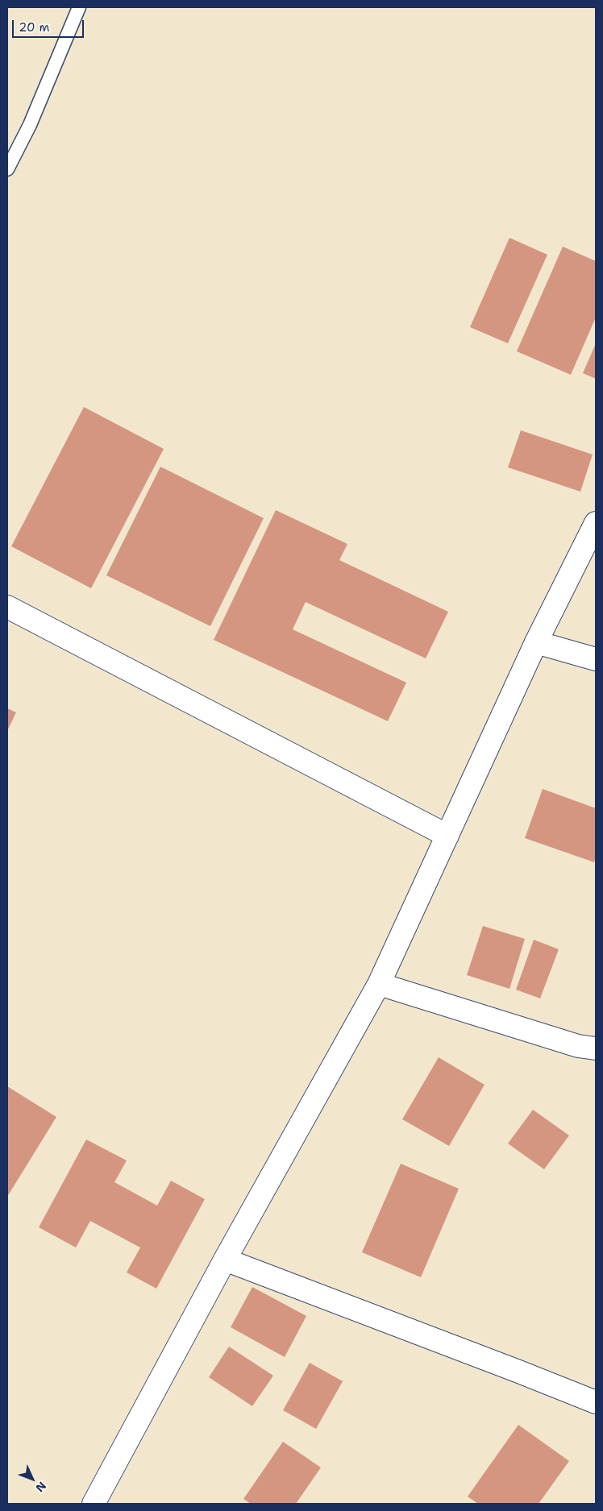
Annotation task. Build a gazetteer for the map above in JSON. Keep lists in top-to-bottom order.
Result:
{
  "scale_bar": "20 m",
  "north": "bottom right"
}
